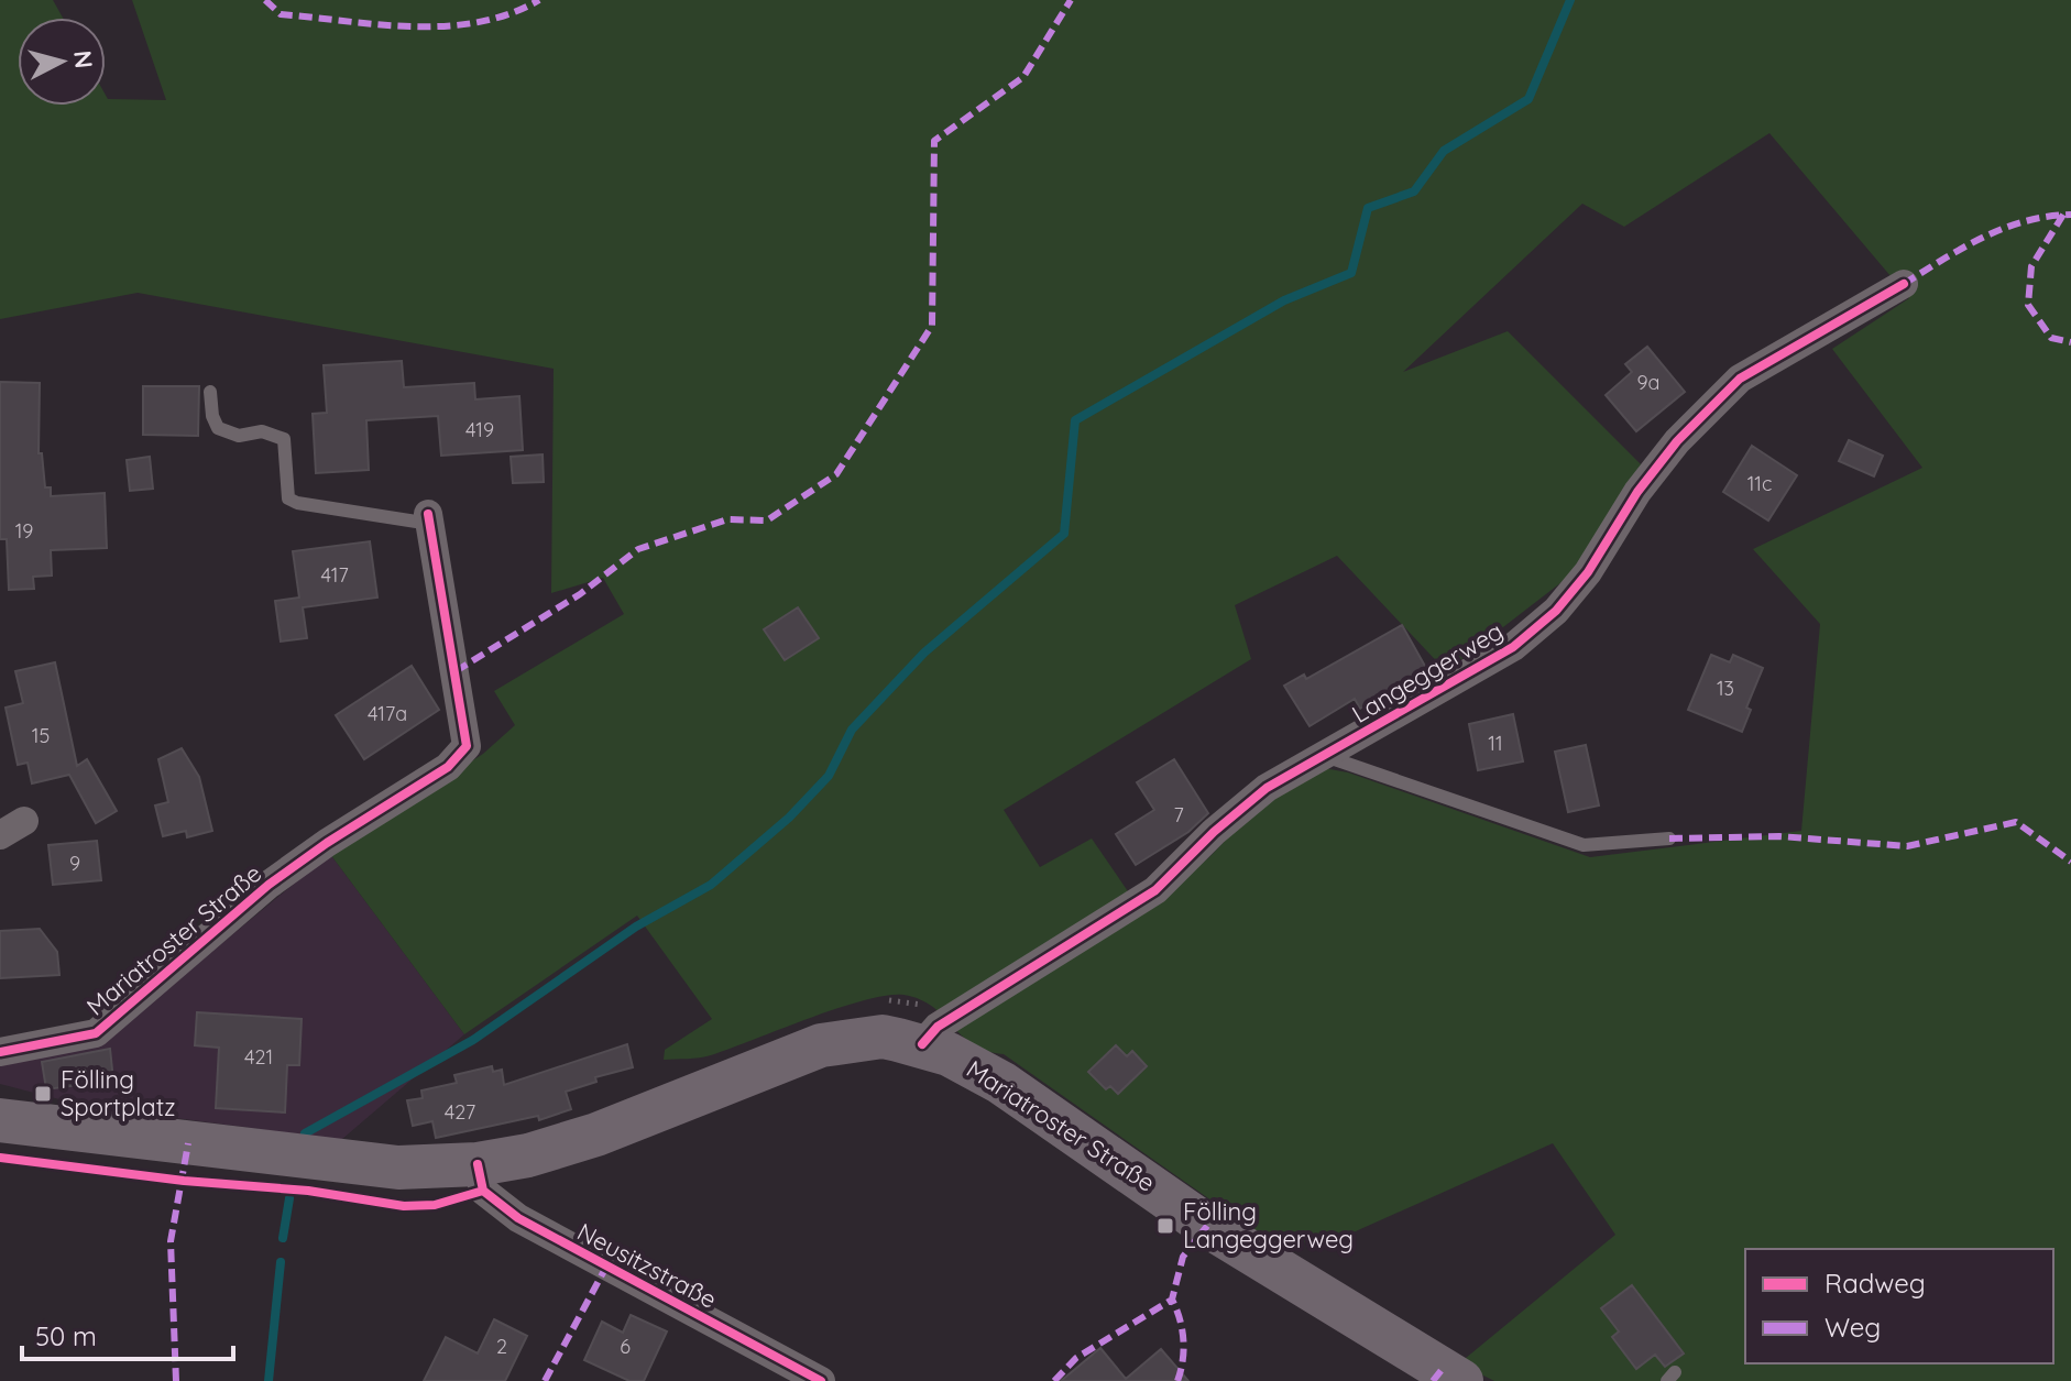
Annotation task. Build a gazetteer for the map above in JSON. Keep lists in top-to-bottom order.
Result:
{
  "streets": {
    "main road": ["Mariatroster Straße"],
    "street": ["Langeggerweg", "Neusitzstraße"]
  },
  "crossings": [
    ["Langeggerweg", "Mariatroster Straße"],
    ["Mariatroster Straße", "Neusitzstraße"]
  ],
  "places": {
    "transit": ["Fölling Sportplatz", "Fölling Langeggerweg"]
  },
  "house_numbers": [
    "9a",
    "419",
    "11c",
    "19",
    "417",
    "13",
    "417a",
    "15",
    "11",
    "7",
    "9",
    "421",
    "427",
    "2",
    "6"
  ],
  "legend": ["Radweg", "Weg"],
  "scale_bar": "50 m",
  "north": "right"
}
